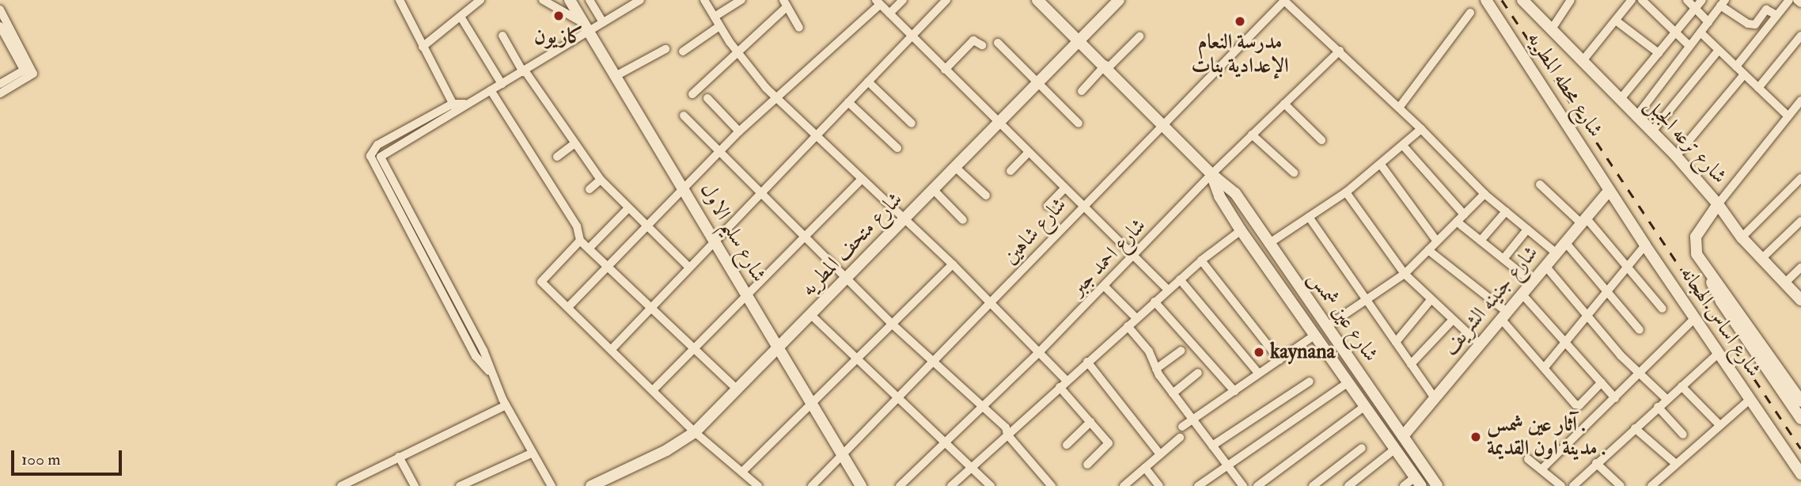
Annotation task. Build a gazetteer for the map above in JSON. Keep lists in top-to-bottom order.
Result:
{
  "streets": {
    "street": [
      "شارع محطه المطريه",
      "شارع ترعه الجبل",
      "شارع شاهين",
      "شارع سليم الاول",
      "شارع متحف المطريه",
      "شارع احمد جبر",
      "شارع جنينه الشريف",
      "شارع عين شمس",
      "شارع اساس الهجانه"
    ]
  },
  "crossings": [
    ["شارع محطه المطريه", "شارع جنينه الشريف"],
    ["شارع محطه المطريه", "شارع اساس الهجانه"],
    ["شارع شاهين", "شارع سليم الاول"],
    ["شارع شاهين", "شارع عين شمس"],
    ["شارع سليم الاول", "شارع متحف المطريه"],
    ["شارع متحف المطريه", "شارع عين شمس"],
    ["شارع احمد جبر", "شارع عين شمس"],
    ["شارع جنينه الشريف", "شارع عين شمس"],
    ["شارع جنينه الشريف", "شارع اساس الهجانه"]
  ],
  "places": [
    "كازيون",
    "مدرسة النعام الإعدادية بنات",
    "kaynana",
    "آثار عين شمس . مدينة اون القديمة ."
  ],
  "scale_bar": "100 m"
}
